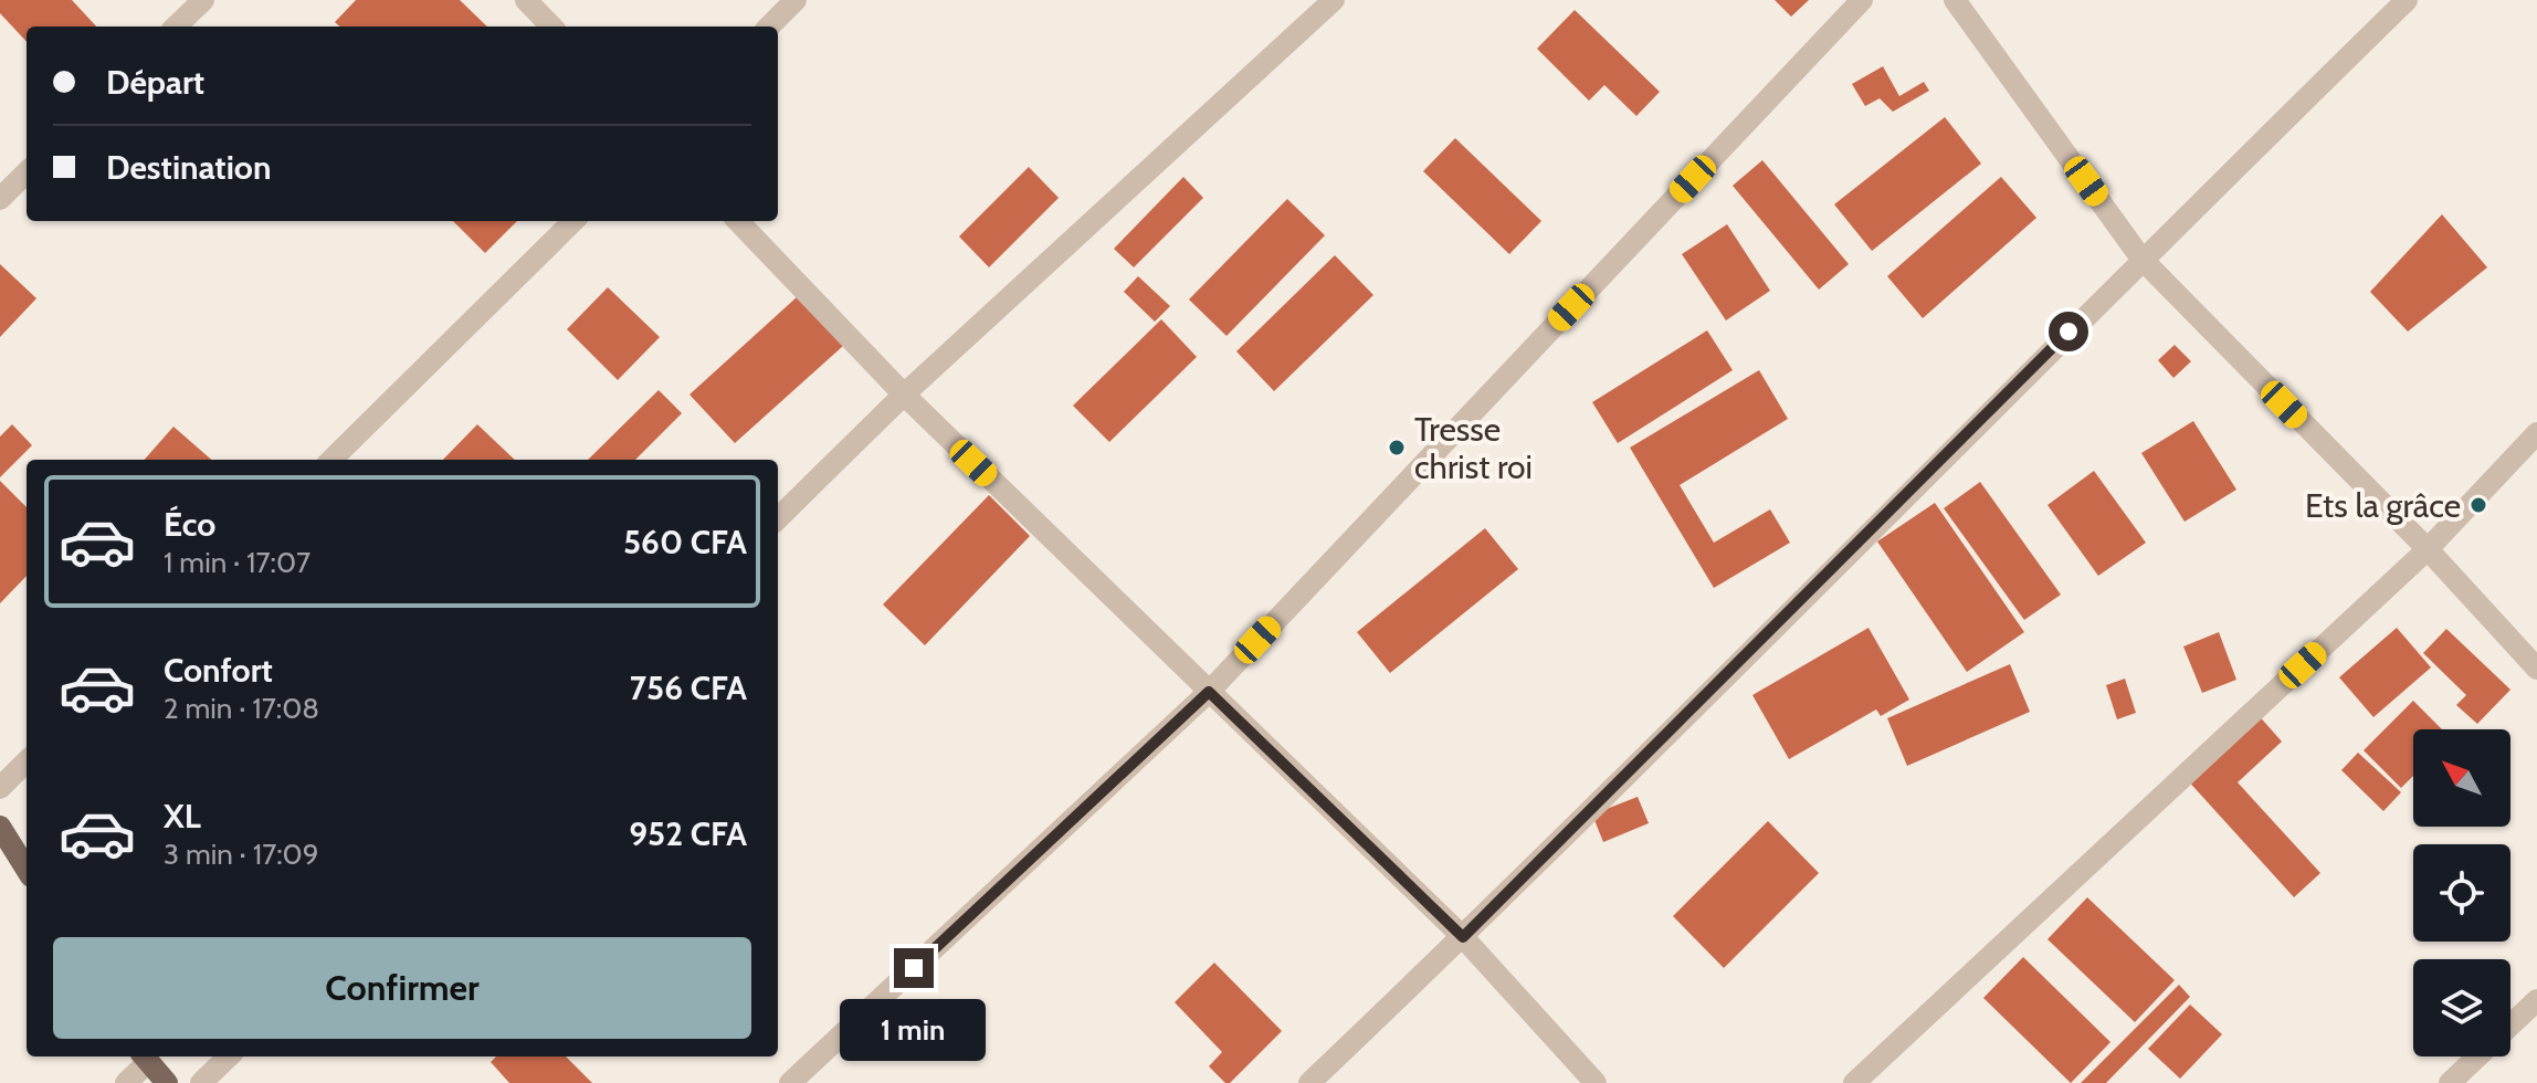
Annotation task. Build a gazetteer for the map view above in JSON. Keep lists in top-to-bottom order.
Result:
{
  "places": ["Tresse christ roi", "Ets la grâce"],
  "north": "top left",
  "page": {
    "banner": ["Départ", "Destination"],
    "list": [
      {
        "name": "Éco",
        "note": "1 min · 17:07",
        "value": "560 CFA"
      },
      {
        "name": "Confort",
        "note": "2 min · 17:08",
        "value": "756 CFA"
      },
      {
        "name": "XL",
        "note": "3 min · 17:09",
        "value": "952 CFA"
      }
    ],
    "buttons": "Confirmer",
    "bubble": "1 min"
  }
}
